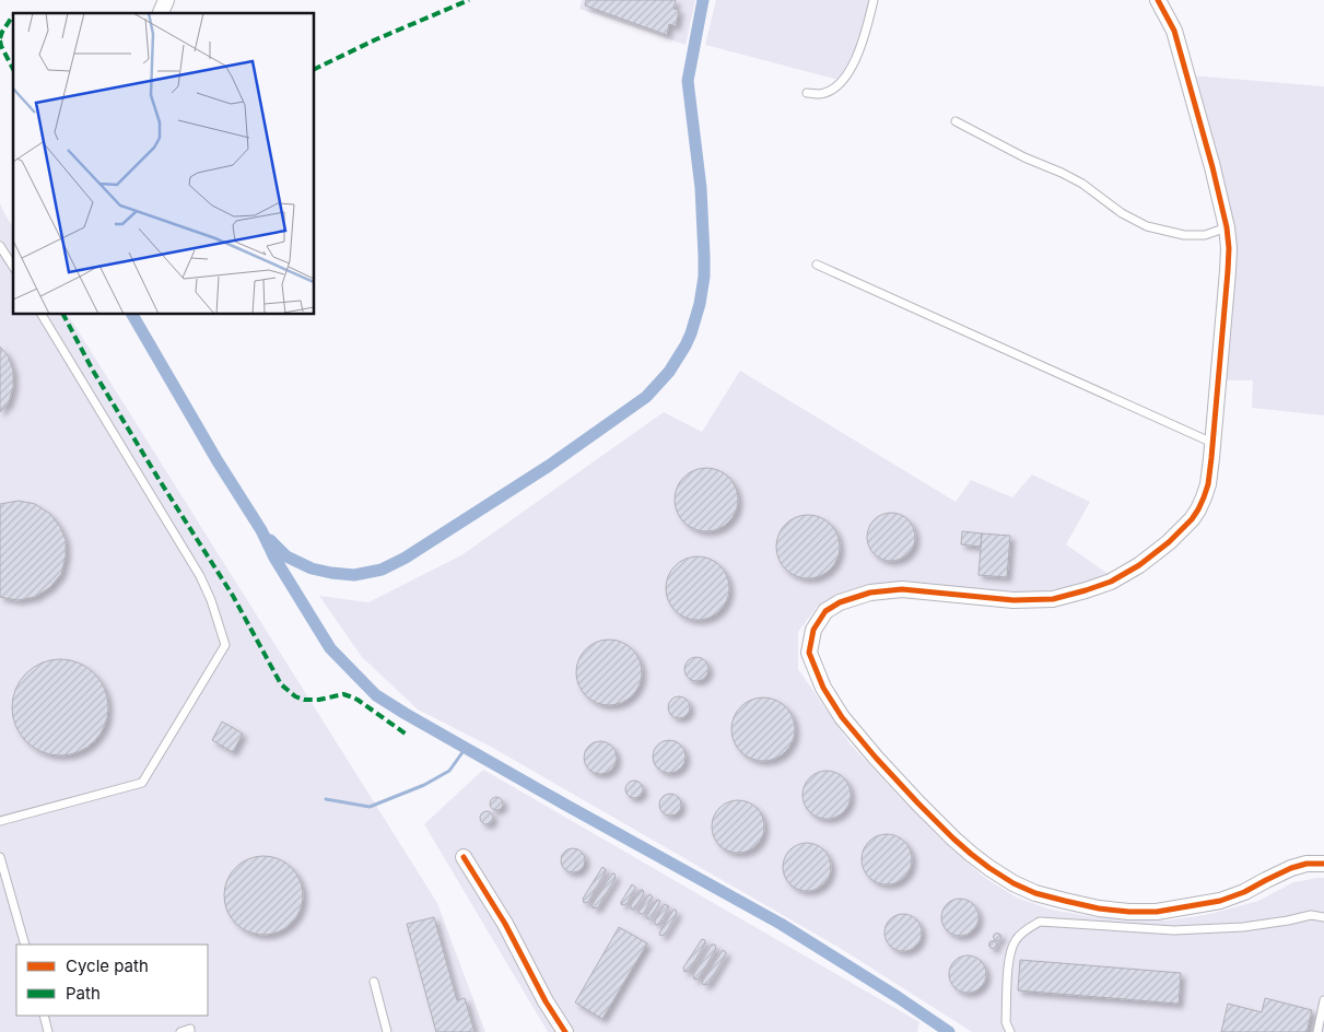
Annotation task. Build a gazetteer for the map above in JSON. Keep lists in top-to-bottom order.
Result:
{
  "legend": ["Cycle path", "Path"]
}
